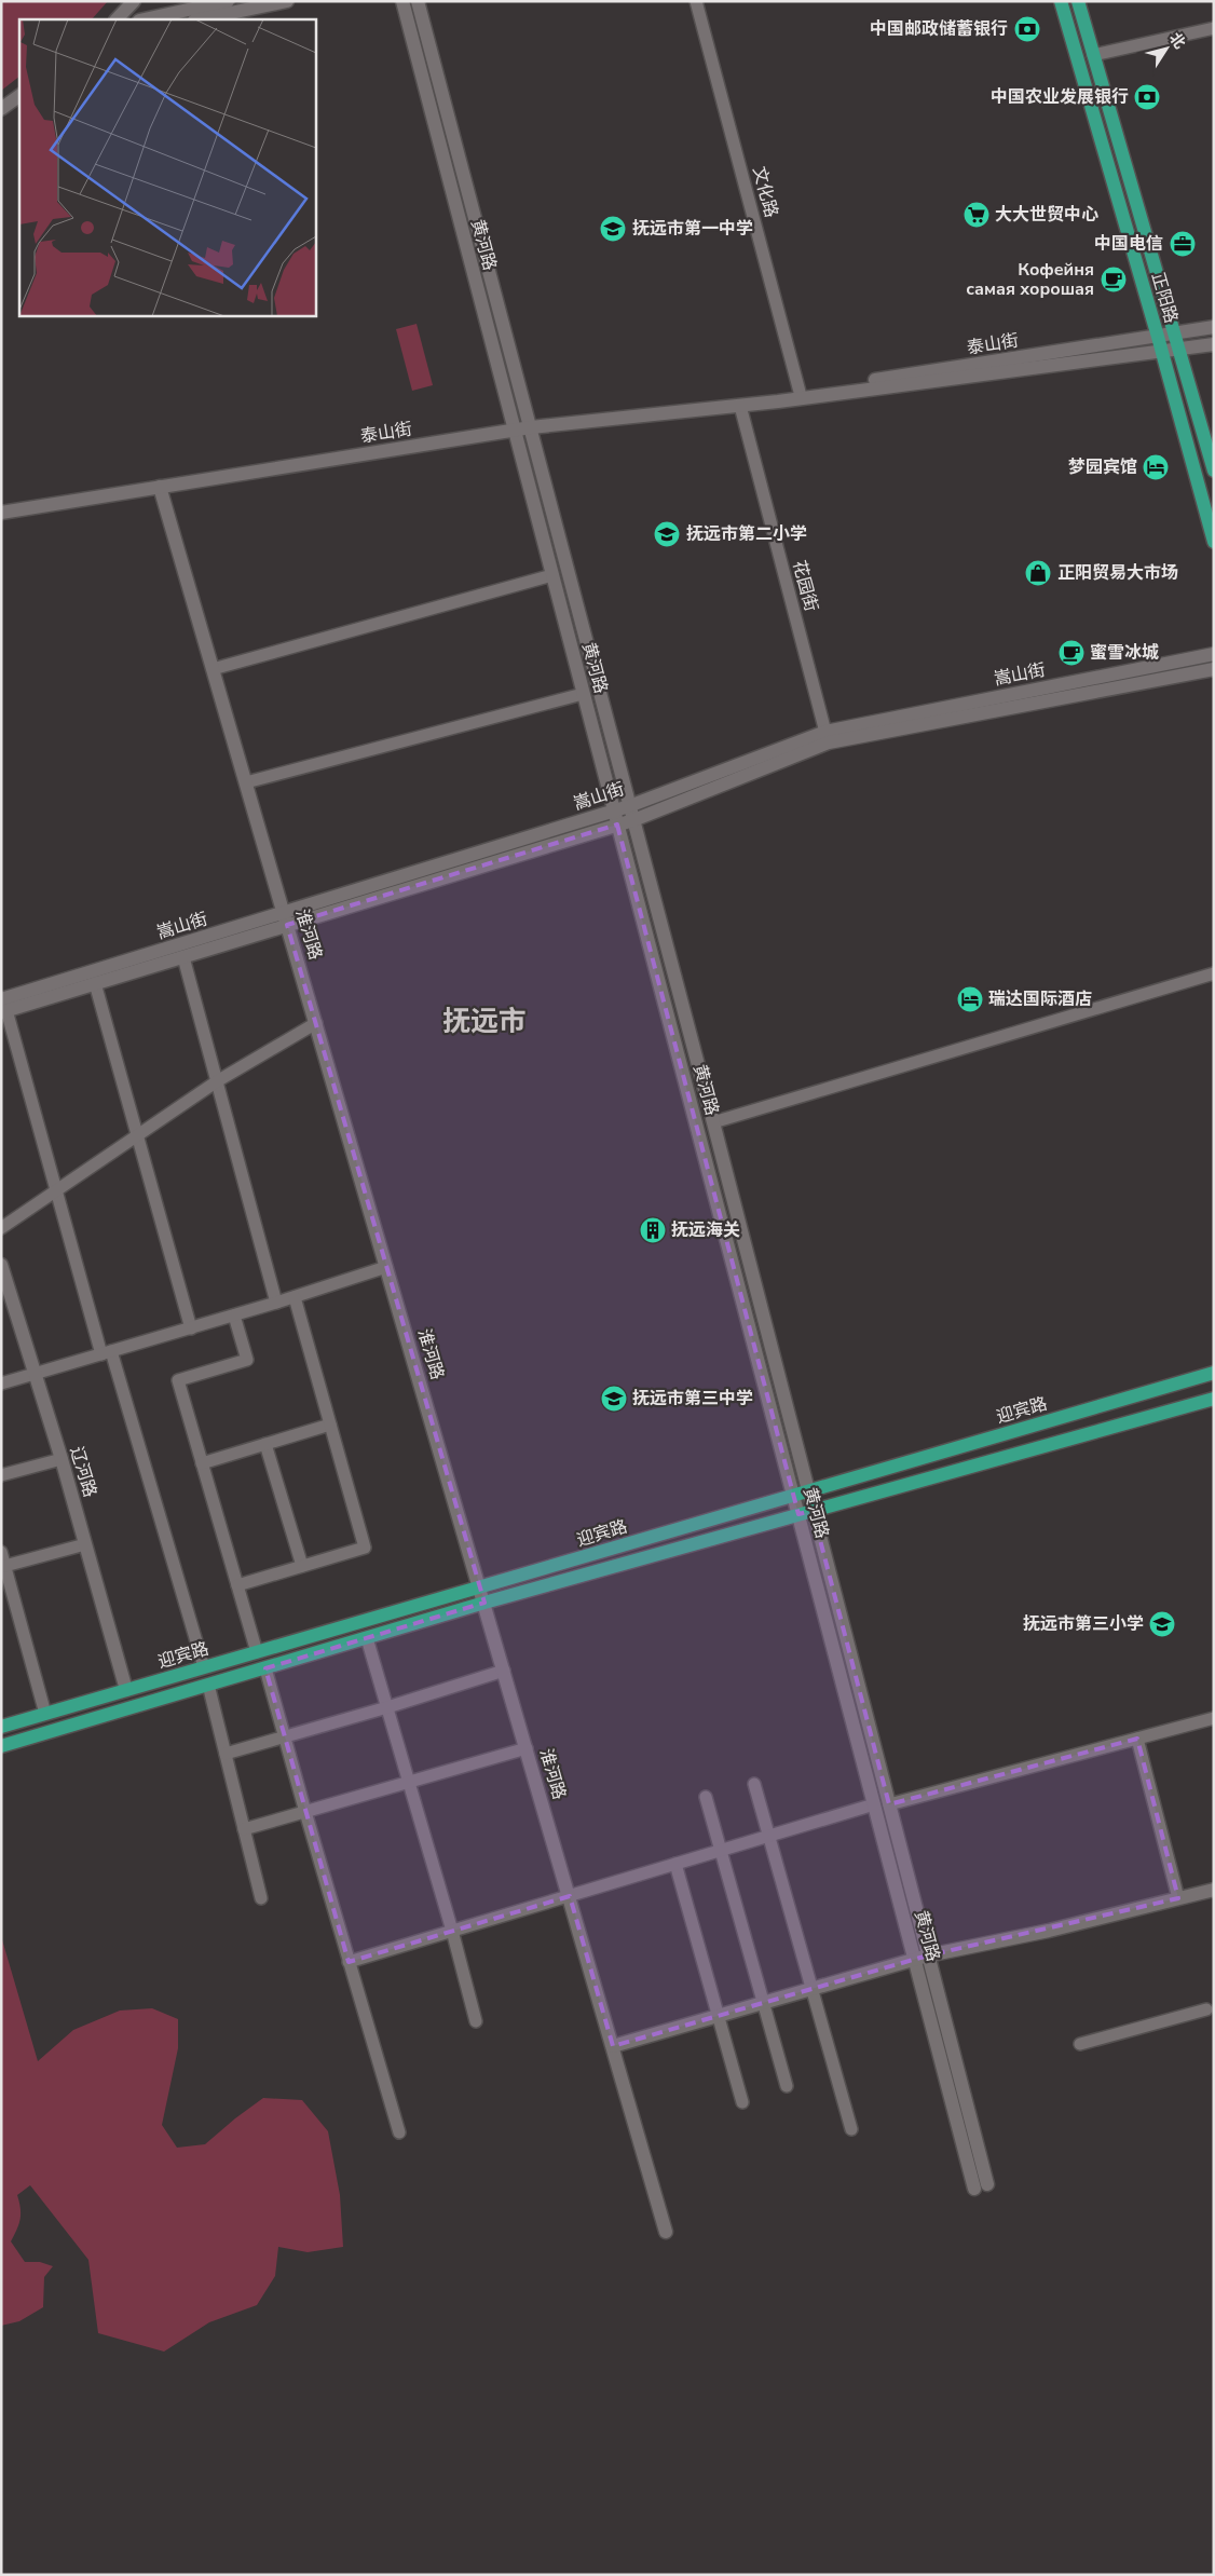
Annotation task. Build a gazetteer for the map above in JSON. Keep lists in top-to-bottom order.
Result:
{
  "streets": {
    "main road": [
      "黄河路",
      "正阳路",
      "泰山街",
      "嵩山街",
      "淮河路",
      "迎宾路",
      "辽河路"
    ],
    "street": ["文化路", "花园街"]
  },
  "crossings": [
    ["文化路", "泰山街"],
    ["黄河路", "泰山街"],
    ["黄河路", "嵩山街"],
    ["黄河路", "迎宾路"],
    ["正阳路", "泰山街"],
    ["泰山街", "花园街"],
    ["泰山街", "淮河路"],
    ["花园街", "嵩山街"],
    ["嵩山街", "淮河路"],
    ["淮河路", "迎宾路"],
    ["迎宾路", "辽河路"]
  ],
  "districts": ["抚远市"],
  "places": {
    "bank": ["中国邮政储蓄银行", "中国农业发展银行"],
    "supermarket": ["大大世贸中心"],
    "school or university": [
      "抚远市第一中学",
      "抚远市第二小学",
      "抚远市第三中学",
      "抚远市第三小学"
    ],
    "office": ["中国电信"],
    "cafe": ["Кофейня самая хорошая", "蜜雪冰城"],
    "hotel": ["梦园宾馆", "瑞达国际酒店"],
    "shop": ["正阳贸易大市场"],
    "building": ["抚远海关"]
  },
  "north": "top right"
}
